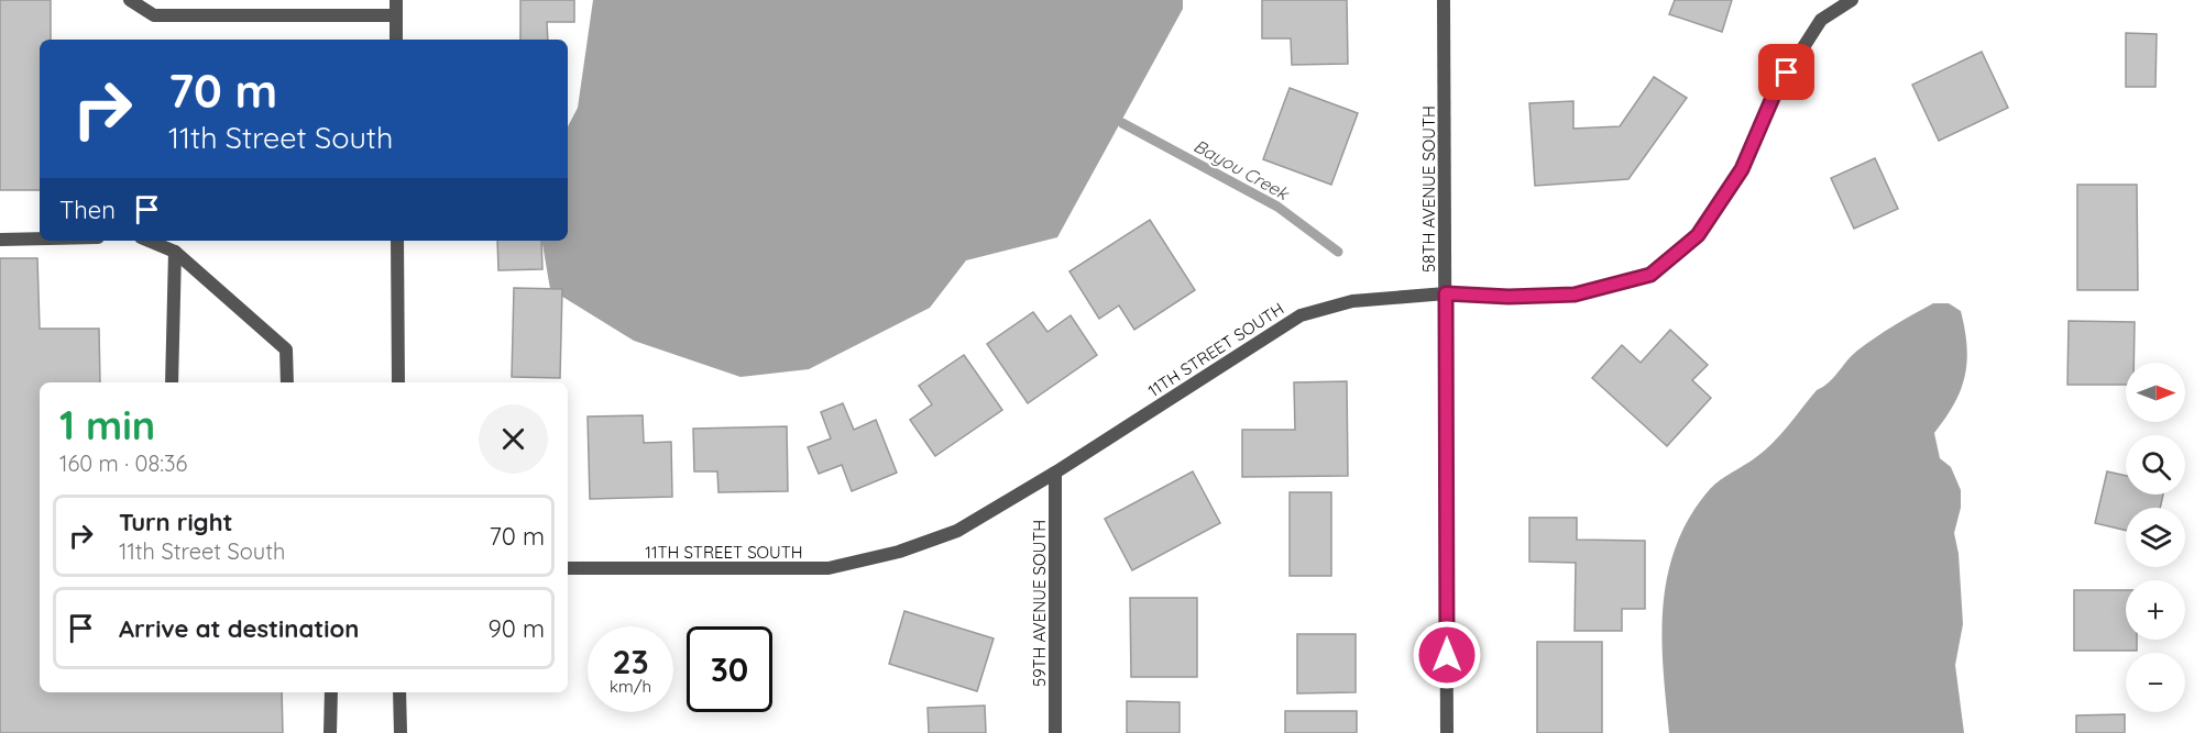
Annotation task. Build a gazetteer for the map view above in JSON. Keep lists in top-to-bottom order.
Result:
{
  "streets": {
    "street": ["58TH AVENUE SOUTH", "11TH STREET SOUTH", "59TH AVENUE SOUTH"]
  },
  "crossings": [
    ["58TH AVENUE SOUTH", "11TH STREET SOUTH"],
    ["11TH STREET SOUTH", "59TH AVENUE SOUTH"]
  ],
  "water": ["Bayou Creek"],
  "north": "right",
  "page": {
    "turn": ["70 m", "11th Street South"],
    "then": "Then",
    "map_buttons": ["+", "−"],
    "heading": ["1 min", "160 m · 08:36"],
    "list": [
      {
        "name": "Turn right",
        "note": "11th Street South",
        "value": "70 m"
      },
      {
        "name": "Arrive at destination",
        "value": "90 m"
      }
    ],
    "speed": "23 km/h",
    "limit": "30"
  }
}
